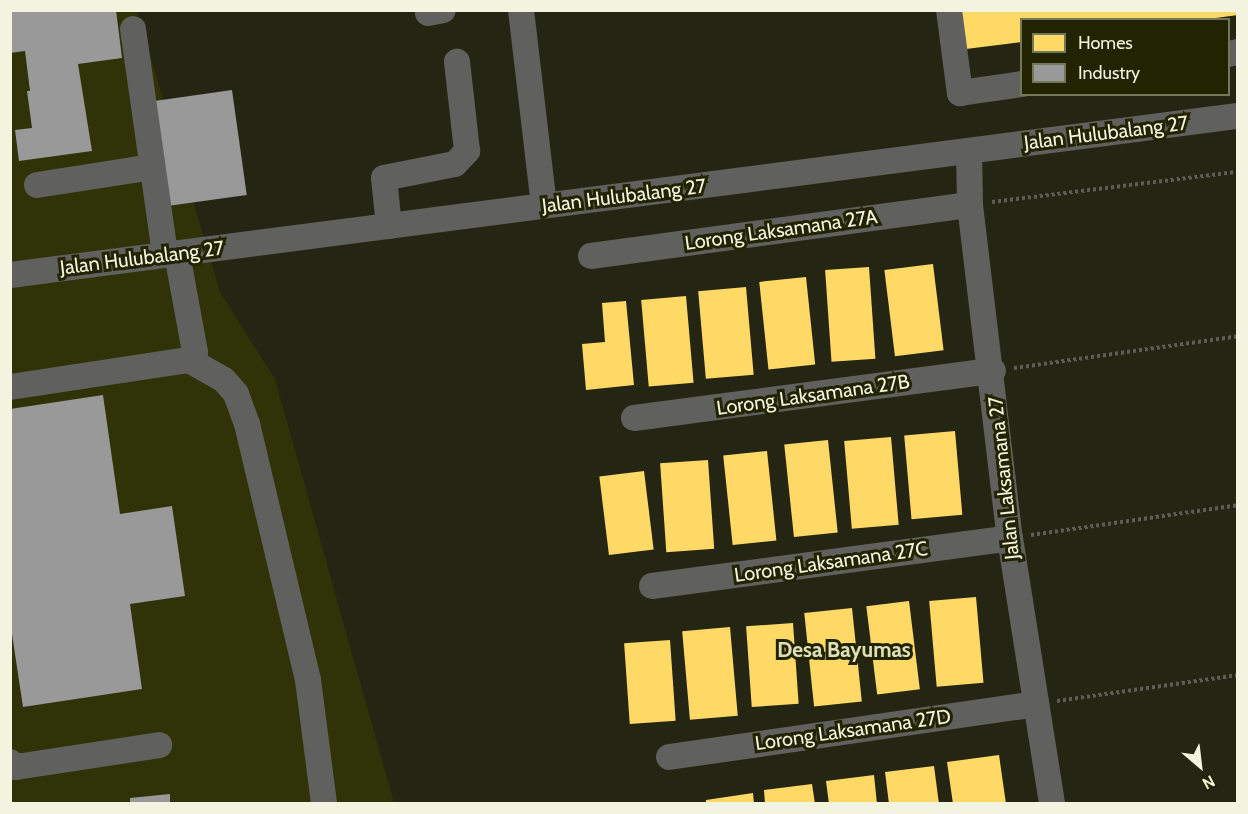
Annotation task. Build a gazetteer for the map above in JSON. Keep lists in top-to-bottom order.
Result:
{
  "streets": {
    "street": [
      "Jalan Hulubalang 27",
      "Lorong Laksamana 27A",
      "Lorong Laksamana 27B",
      "Jalan Laksamana 27",
      "Lorong Laksamana 27C",
      "Lorong Laksamana 27D"
    ]
  },
  "crossings": [
    ["Jalan Hulubalang 27", "Jalan Laksamana 27"],
    ["Lorong Laksamana 27A", "Jalan Laksamana 27"],
    ["Lorong Laksamana 27B", "Jalan Laksamana 27"],
    ["Jalan Laksamana 27", "Lorong Laksamana 27C"],
    ["Jalan Laksamana 27", "Lorong Laksamana 27D"]
  ],
  "districts": ["Desa Bayumas"],
  "legend": ["Homes", "Industry"],
  "north": "bottom right"
}
